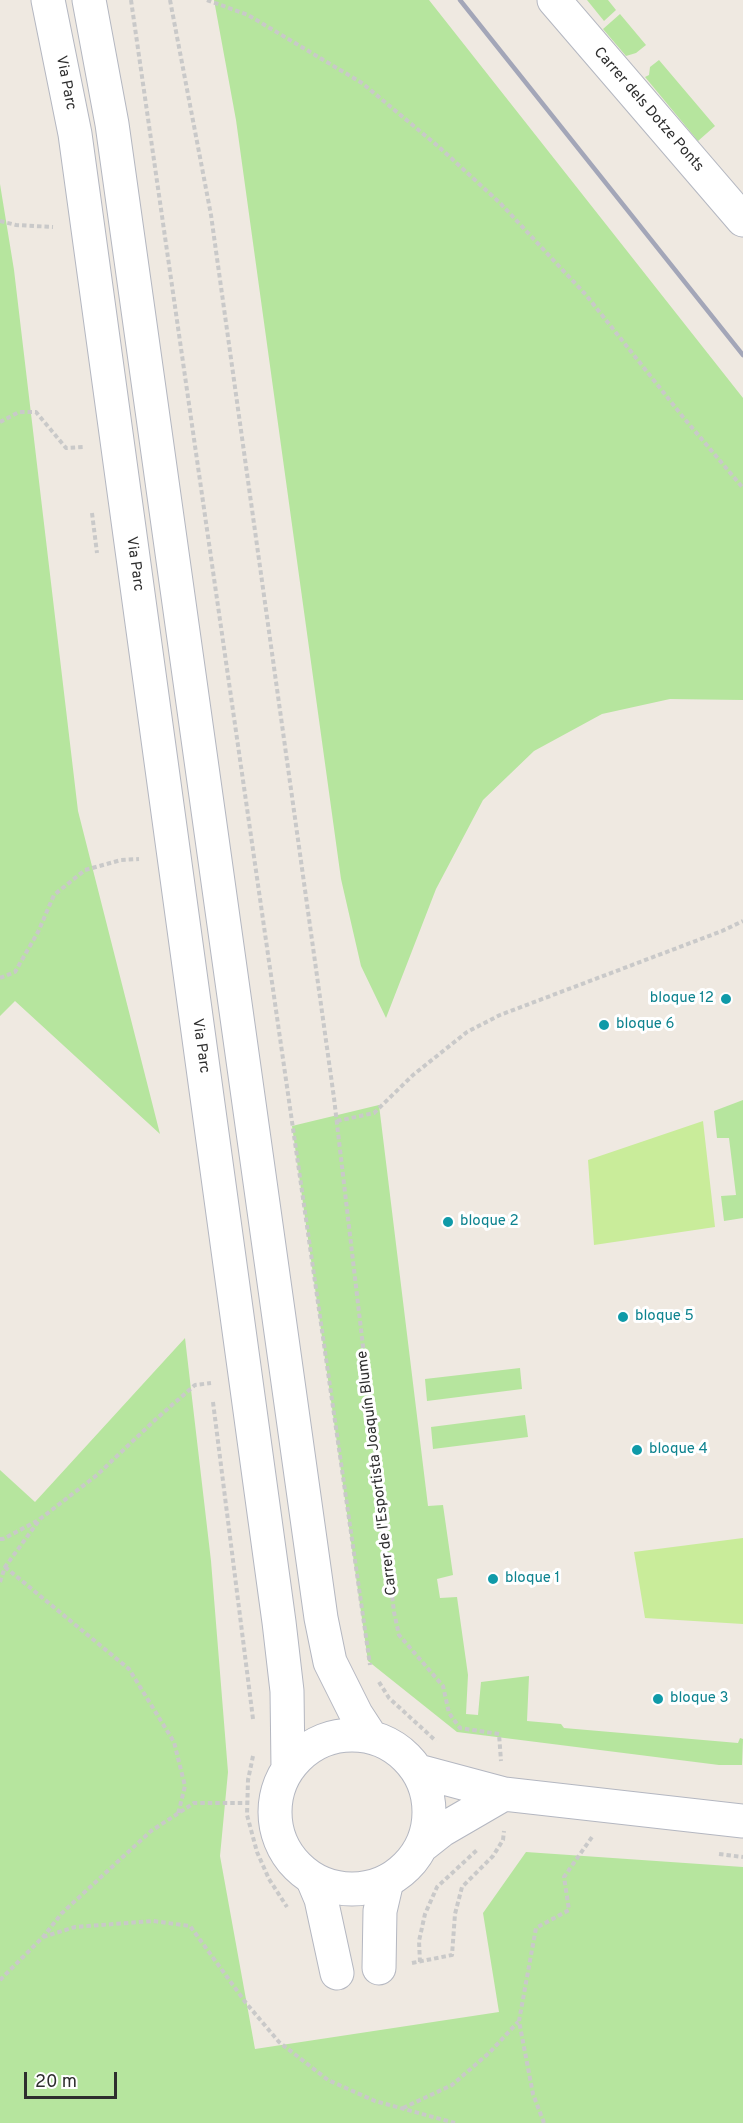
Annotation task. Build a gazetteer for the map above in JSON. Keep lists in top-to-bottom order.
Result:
{
  "streets": {
    "main road": ["Via Parc", "Carrer dels Dotze Ponts"],
    "path": ["Carrer de l'Esportista Joaquín Blume"]
  },
  "places": [
    "bloque 12",
    "bloque 6",
    "bloque 2",
    "bloque 5",
    "bloque 4",
    "bloque 1",
    "bloque 3"
  ],
  "scale_bar": "20 m"
}
